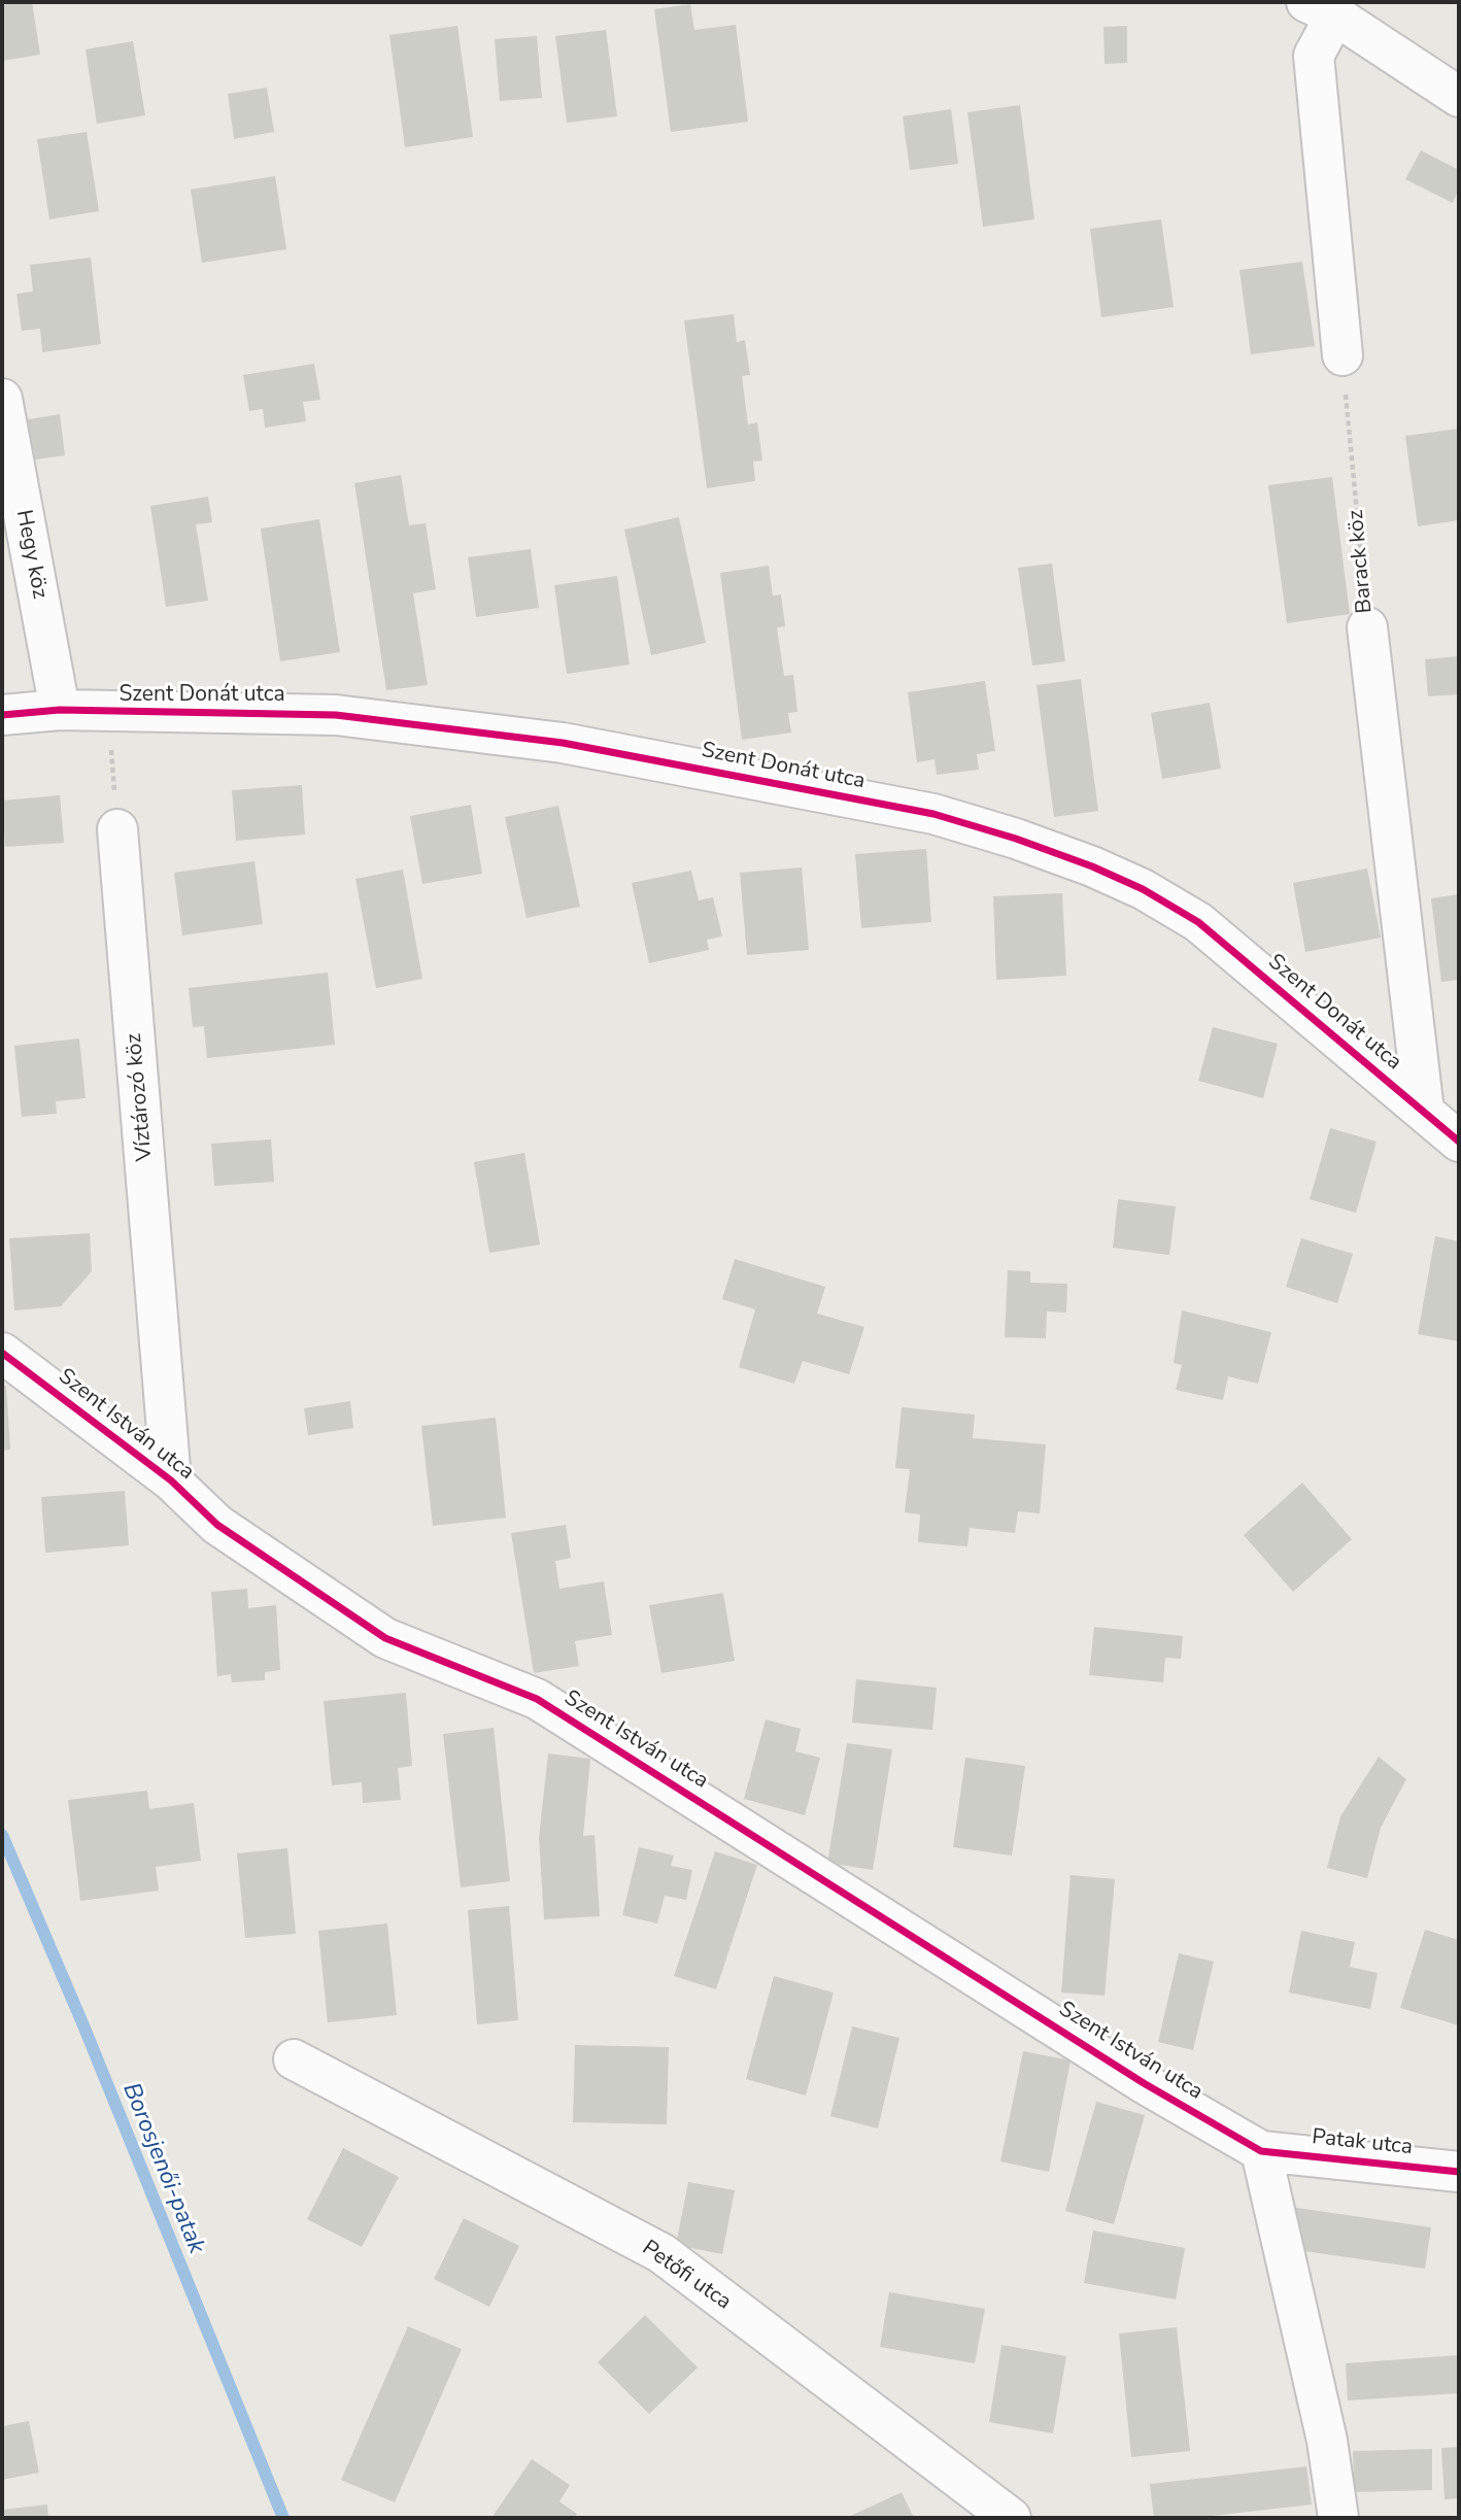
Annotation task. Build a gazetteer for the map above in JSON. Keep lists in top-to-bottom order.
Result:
{
  "streets": {
    "street": [
      "Hegy köz",
      "Barack köz",
      "Szent Donát utca",
      "Víztározó köz",
      "Szent István utca",
      "Patak utca",
      "Petőfi utca"
    ]
  },
  "crossings": [
    ["Hegy köz", "Szent Donát utca"],
    ["Barack köz", "Szent Donát utca"],
    ["Víztározó köz", "Szent István utca"],
    ["Szent István utca", "Patak utca"]
  ],
  "water": ["Borosjenői-patak"]
}
